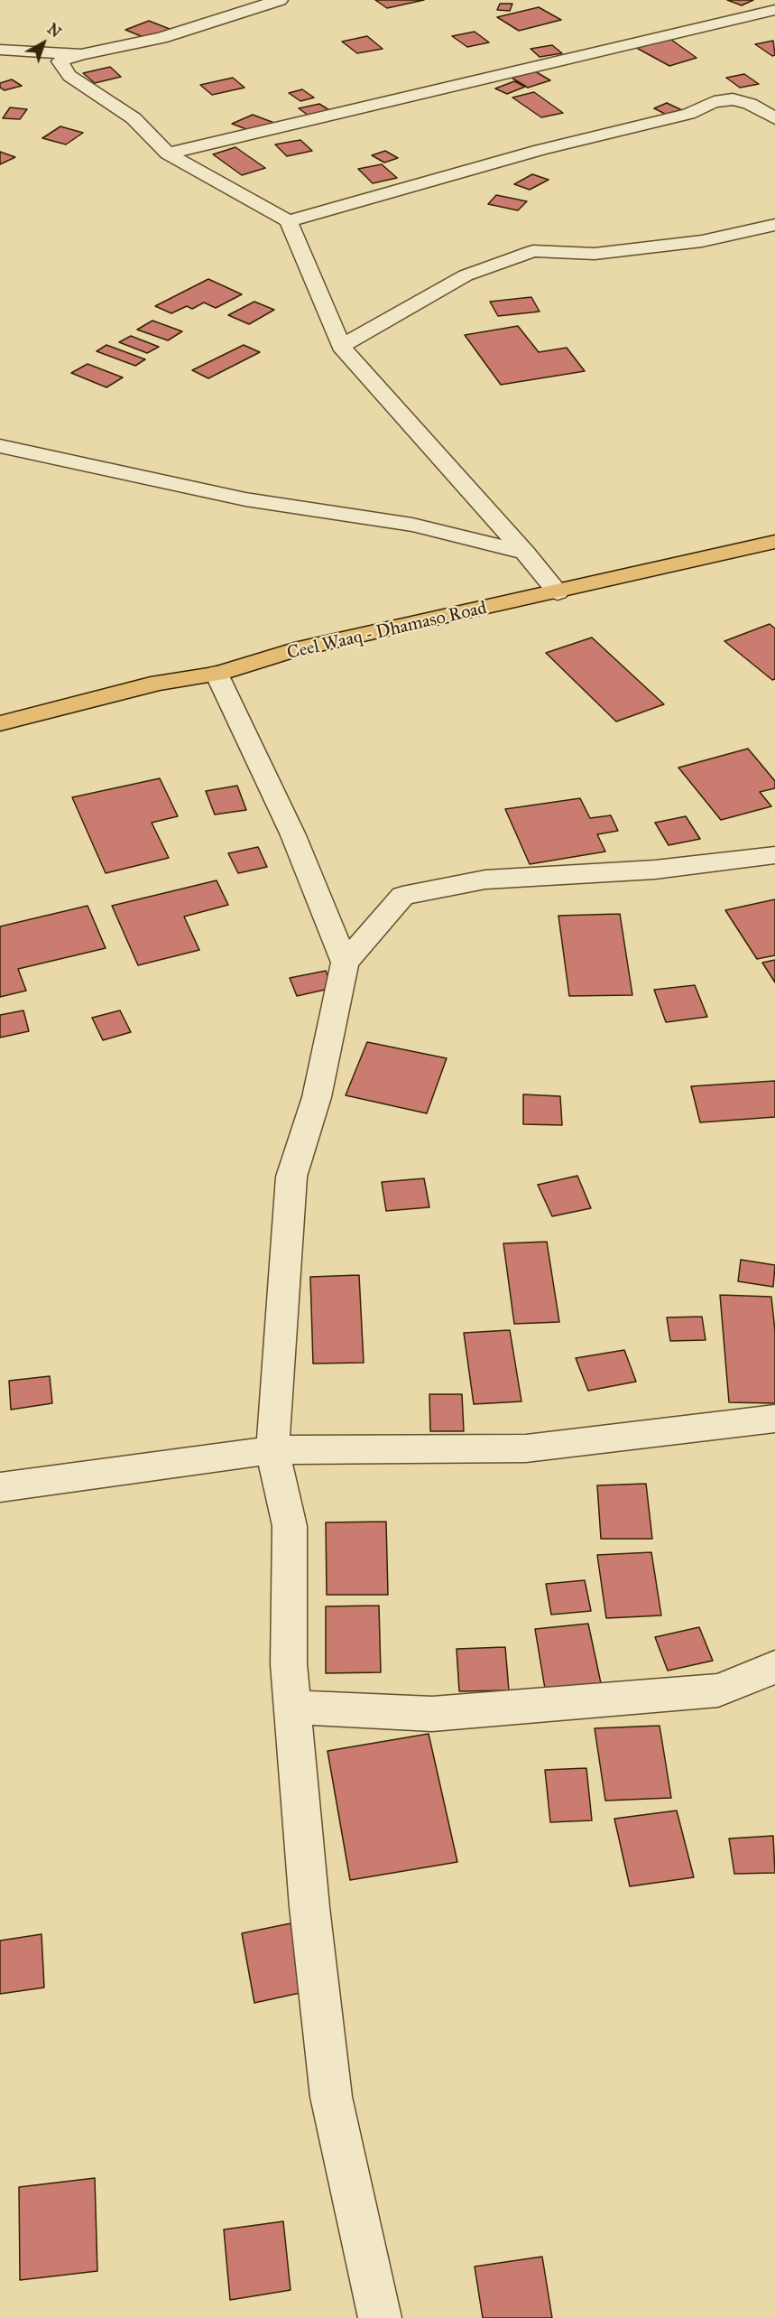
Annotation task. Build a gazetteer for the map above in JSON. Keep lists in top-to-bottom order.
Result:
{
  "streets": {
    "main road": ["Ceel Waaq - Dhamaso Road"]
  },
  "north": "top right"
}
